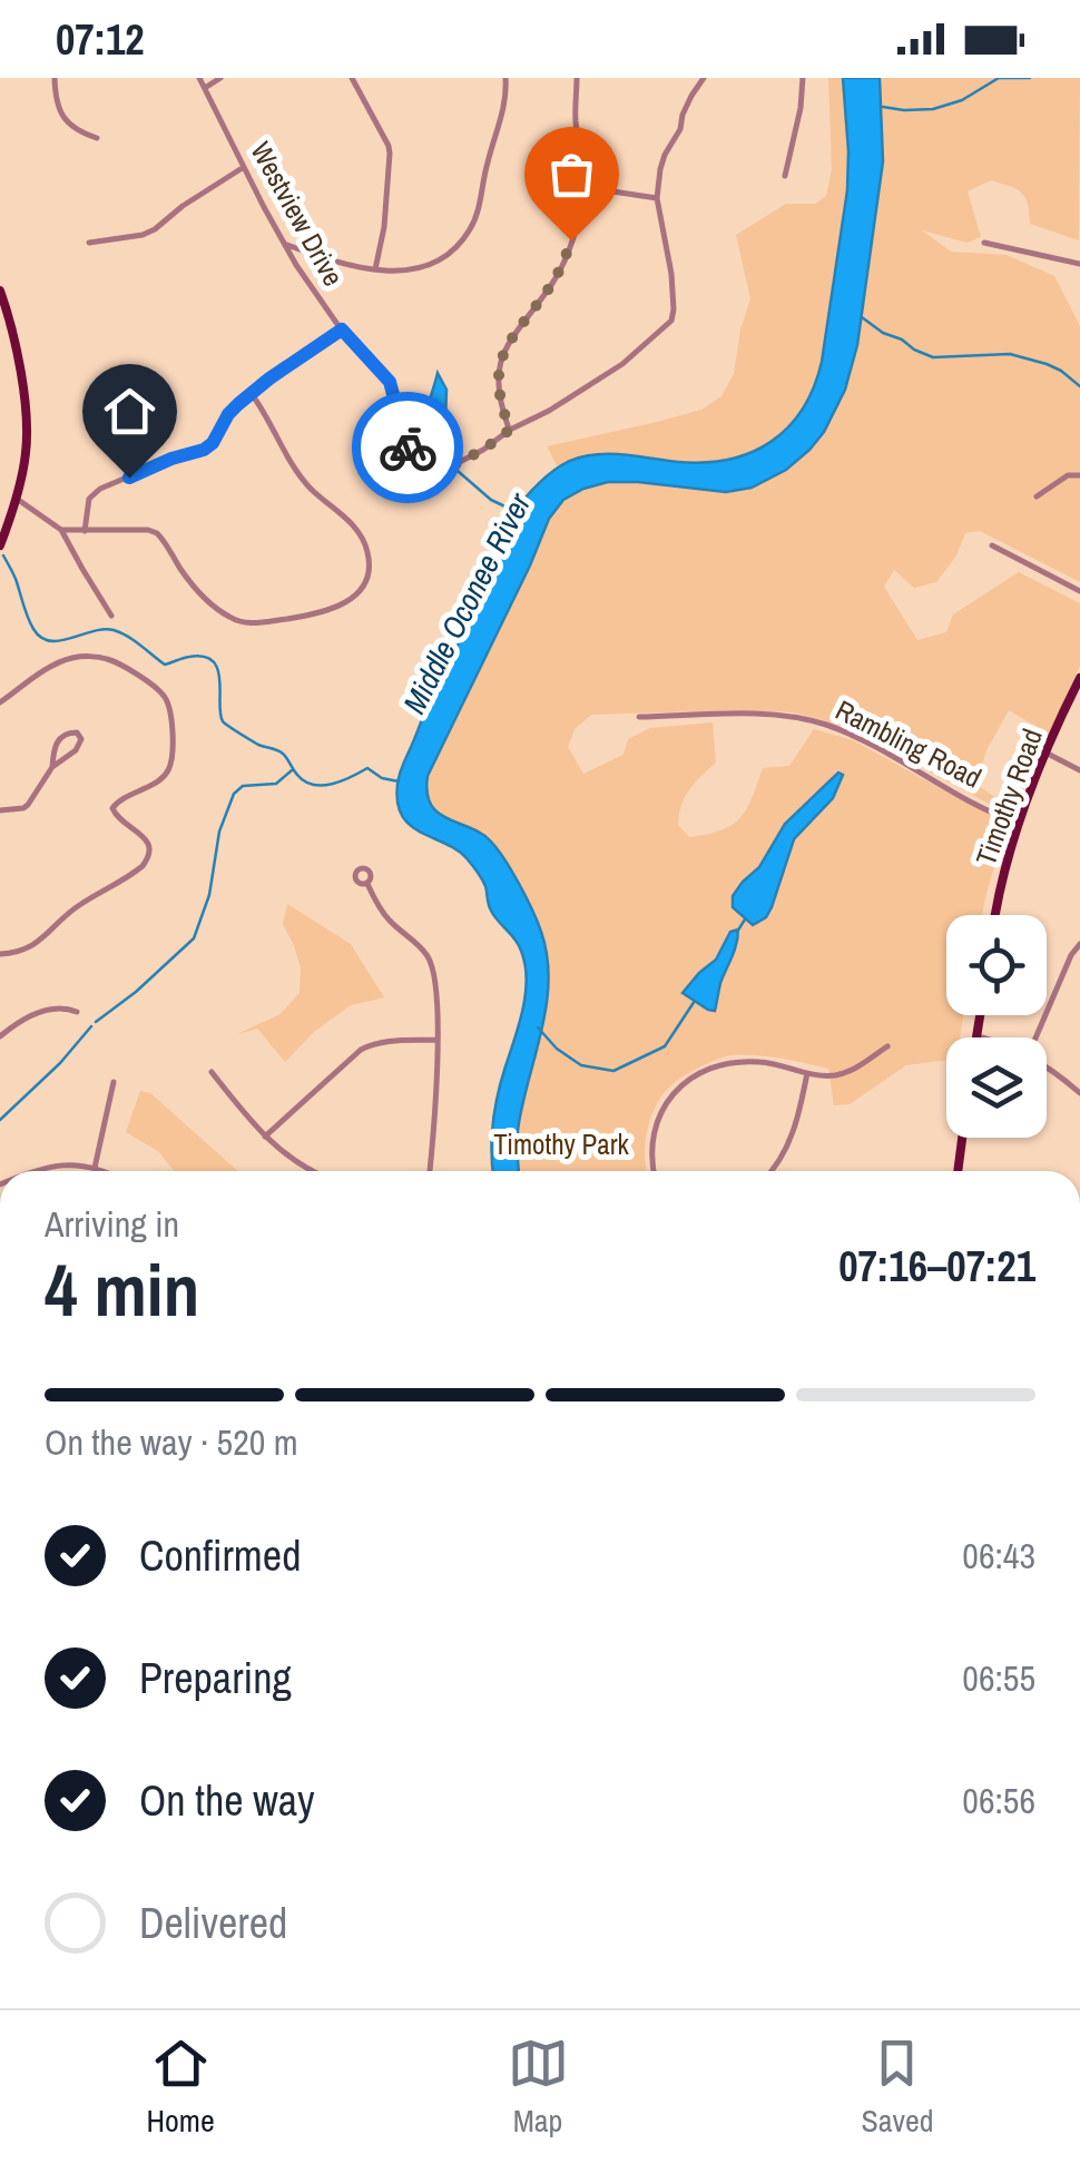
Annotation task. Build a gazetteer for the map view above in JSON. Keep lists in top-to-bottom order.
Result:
{
  "streets": {
    "main road": ["Timothy Road"],
    "street": ["Westview Drive", "Rambling Road"]
  },
  "crossings": [
    ["Rambling Road", "Timothy Road"]
  ],
  "water": ["Middle Oconee River"],
  "parks": ["Timothy Park"],
  "page": {
    "status": "07:12",
    "heading": ["4 min", "Arriving in", "07:16–07:21"],
    "bar": "On the way · 520 m",
    "list": [
      ["Confirmed", "06:43"],
      ["Preparing", "06:55"],
      ["On the way", "06:56"],
      "Delivered"
    ],
    "tabs": ["Home", "Map", "Saved"]
  }
}
